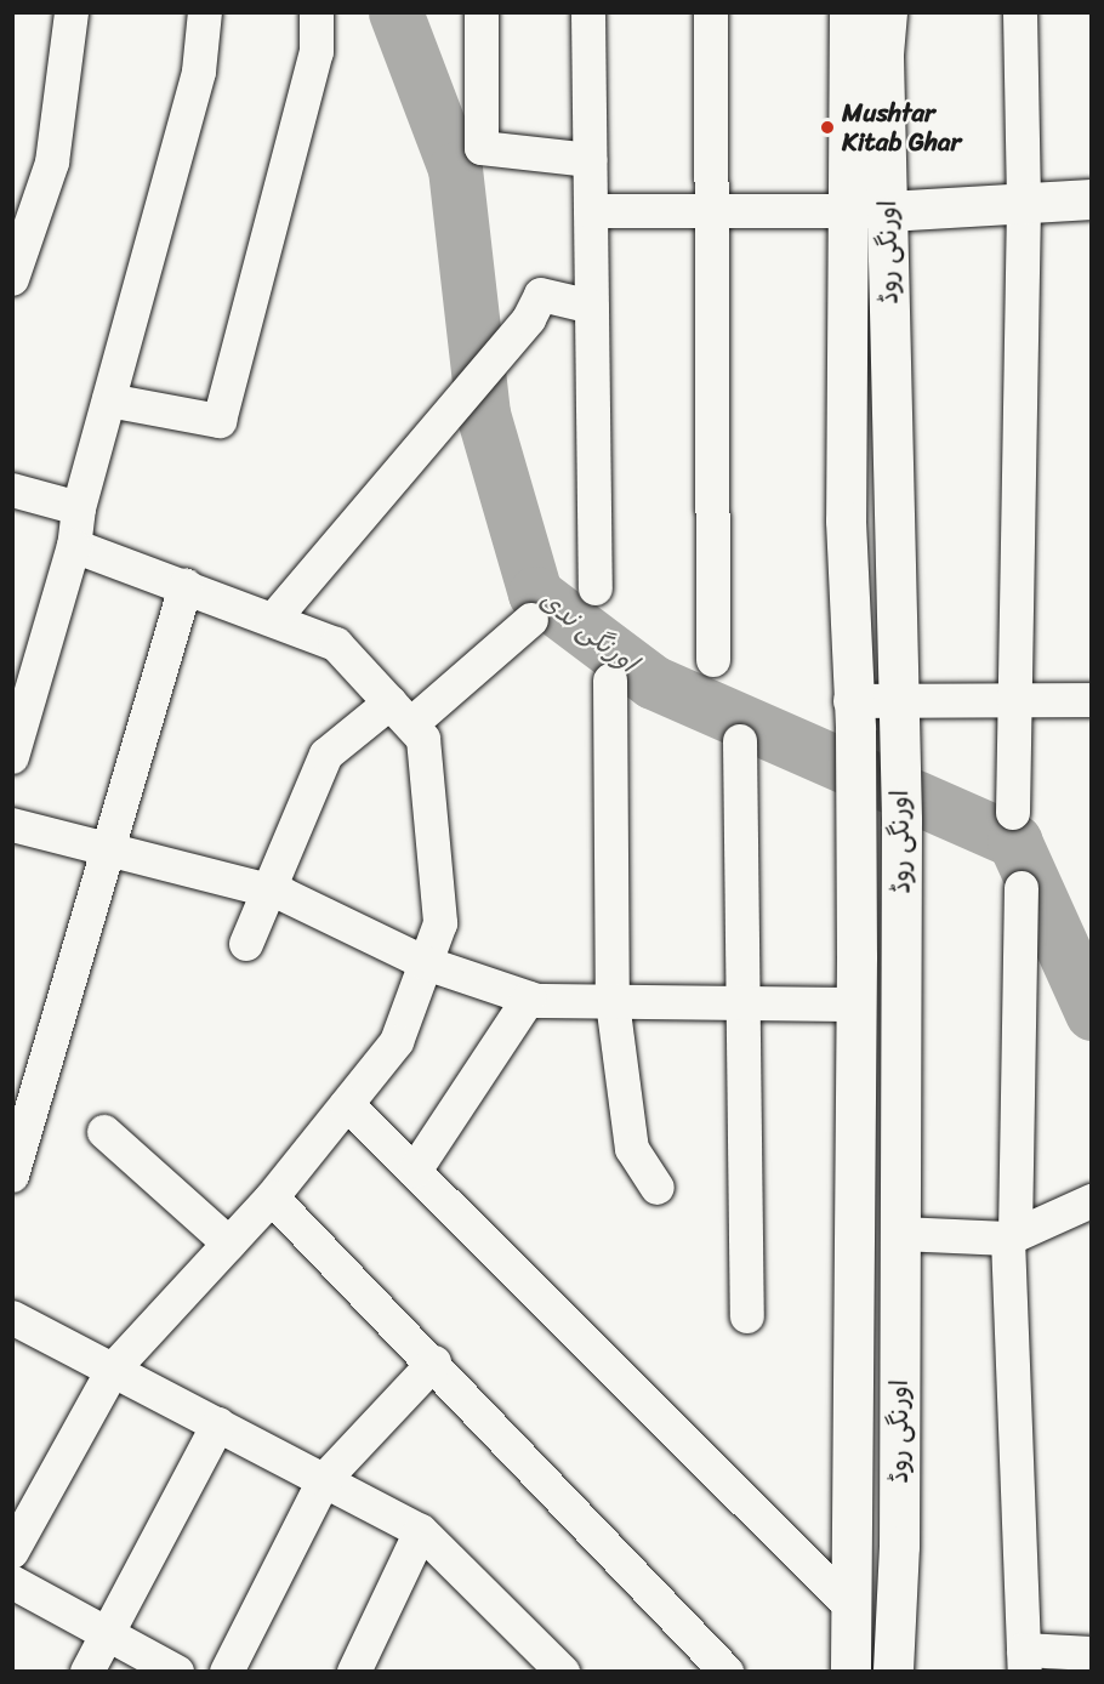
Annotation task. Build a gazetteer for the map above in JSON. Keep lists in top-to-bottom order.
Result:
{
  "streets": {
    "main road": ["اورنگی روڈ"]
  },
  "water": ["اورنگی ندی"],
  "places": ["Mushtar Kitab Ghar"]
}
